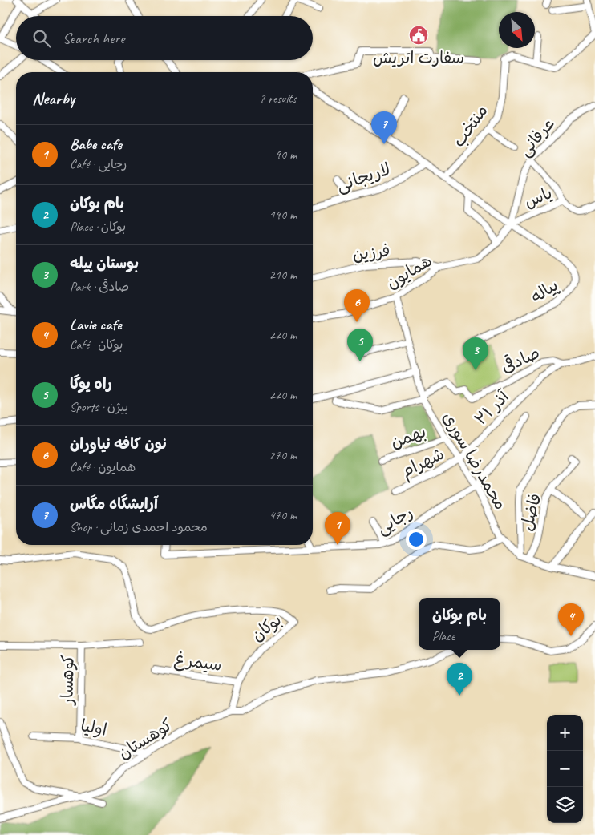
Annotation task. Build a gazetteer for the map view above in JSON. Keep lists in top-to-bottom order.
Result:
{
  "streets": {
    "street": [
      "منتخب",
      "عرفانی",
      "لاریجانی",
      "یاس",
      "فرزین",
      "همایون",
      "پیاله",
      "صادقی",
      "۲۱ آذر",
      "بهمن",
      "محمدرضا سوری",
      "شهرام",
      "فاضل",
      "رجایی",
      "بوکان",
      "سیمرغ",
      "کوهسار",
      "اولیا",
      "کوهستان"
    ]
  },
  "crossings": [
    ["منتخب", "پیاله"],
    ["عرفانی", "یاس"],
    ["عرفانی", "همایون"],
    ["عرفانی", "پیاله"],
    ["لاریجانی", "پیاله"],
    ["یاس", "همایون"],
    ["یاس", "پیاله"],
    ["فرزین", "همایون"],
    ["همایون", "پیاله"],
    ["همایون", "محمدرضا سوری"],
    ["صادقی", "۲۱ آذر"],
    ["صادقی", "محمدرضا سوری"],
    ["۲۱ آذر", "محمدرضا سوری"],
    ["۲۱ آذر", "شهرام"],
    ["بهمن", "محمدرضا سوری"],
    ["محمدرضا سوری", "شهرام"],
    ["محمدرضا سوری", "رجایی"],
    ["بوکان", "سیمرغ"],
    ["بوکان", "کوهستان"],
    ["کوهسار", "اولیا"],
    ["اولیا", "کوهستان"]
  ],
  "places": {
    "public building": ["سفارت اتریش"]
  },
  "north": "bottom right",
  "page": {
    "search": "Search here",
    "heading": ["Nearby", "7 results"],
    "pins": [
      "7",
      "6",
      "5",
      "3",
      "1",
      "4",
      "2"
    ],
    "list": [
      {
        "mark": "1",
        "name": "Babe cafe",
        "note": "Café · رجایی",
        "value": "90 m"
      },
      {
        "mark": "2",
        "name": "بام بوکان",
        "note": "Place · بوکان",
        "value": "190 m"
      },
      {
        "mark": "3",
        "name": "بوستان پیله",
        "note": "Park · صادقی",
        "value": "210 m"
      },
      {
        "mark": "4",
        "name": "Lavie cafe",
        "note": "Café · بوکان",
        "value": "220 m"
      },
      {
        "mark": "5",
        "name": "راه یوگا",
        "note": "Sports · بیژن",
        "value": "220 m"
      },
      {
        "mark": "6",
        "name": "نون کافه نیاوران",
        "note": "Café · همایون",
        "value": "270 m"
      },
      {
        "mark": "7",
        "name": "آرایشگاه مگاس",
        "note": "Shop · محمود احمدی زمانی",
        "value": "470 m"
      }
    ],
    "popup": ["بام بوکان", "Place"],
    "map_buttons": ["+", "−"]
  }
}
